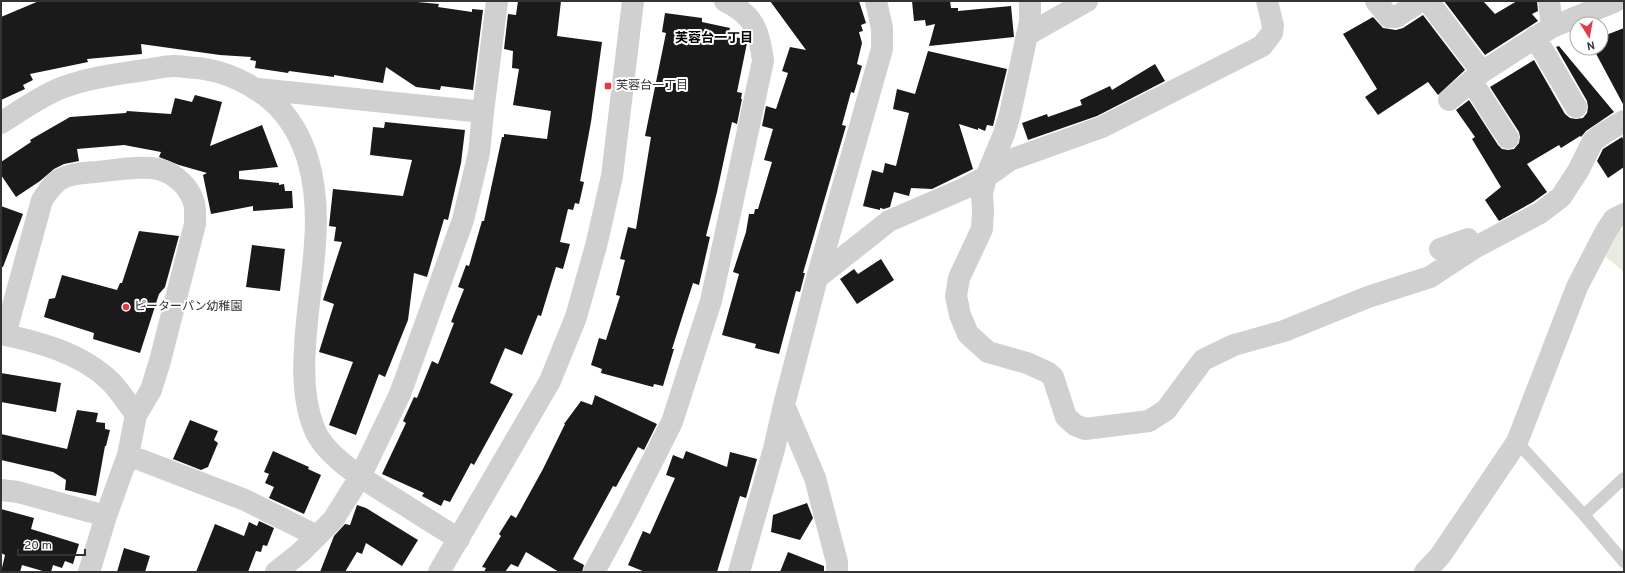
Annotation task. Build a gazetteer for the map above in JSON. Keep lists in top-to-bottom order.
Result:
{
  "districts": ["芙蓉台一丁目"],
  "places": {
    "transit": ["芙蓉台一丁目"],
    "other": ["ピーターパン幼稚園"]
  },
  "scale_bar": "20 m",
  "north": "bottom"
}
